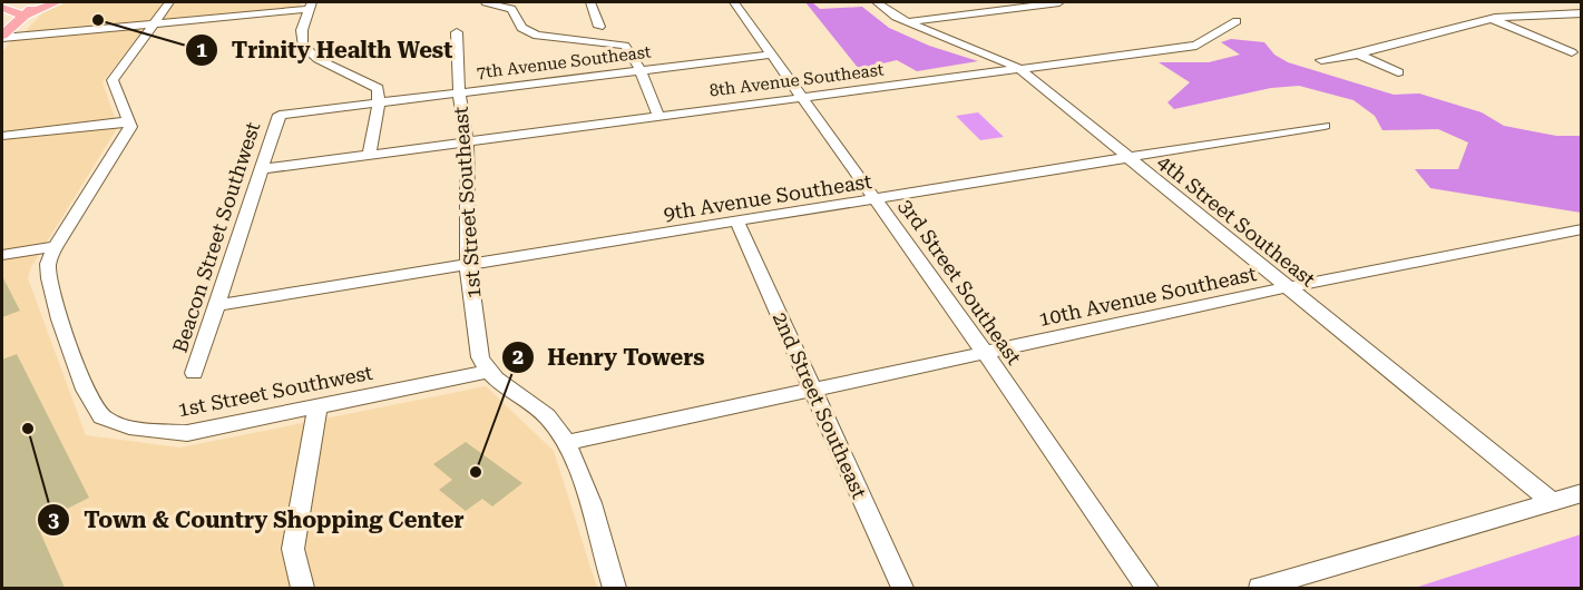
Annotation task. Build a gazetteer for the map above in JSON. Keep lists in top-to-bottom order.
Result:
{
  "streets": {
    "street": [
      "7th Avenue Southeast",
      "8th Avenue Southeast",
      "9th Avenue Southeast",
      "1st Street Southeast",
      "4th Street Southeast",
      "Beacon Street Southwest",
      "3rd Street Southeast",
      "10th Avenue Southeast",
      "1st Street Southwest",
      "2nd Street Southeast"
    ]
  },
  "crossings": [
    ["7th Avenue Southeast", "1st Street Southeast"],
    ["7th Avenue Southeast", "Beacon Street Southwest"],
    ["7th Avenue Southeast", "3rd Street Southeast"],
    ["8th Avenue Southeast", "1st Street Southeast"],
    ["8th Avenue Southeast", "4th Street Southeast"],
    ["8th Avenue Southeast", "Beacon Street Southwest"],
    ["8th Avenue Southeast", "3rd Street Southeast"],
    ["9th Avenue Southeast", "1st Street Southeast"],
    ["9th Avenue Southeast", "4th Street Southeast"],
    ["9th Avenue Southeast", "Beacon Street Southwest"],
    ["9th Avenue Southeast", "3rd Street Southeast"],
    ["9th Avenue Southeast", "2nd Street Southeast"],
    ["1st Street Southeast", "1st Street Southwest"],
    ["4th Street Southeast", "10th Avenue Southeast"],
    ["3rd Street Southeast", "10th Avenue Southeast"],
    ["10th Avenue Southeast", "2nd Street Southeast"]
  ],
  "places": ["Trinity Health West", "Town & Country Shopping Center", "Henry Towers"]
}
